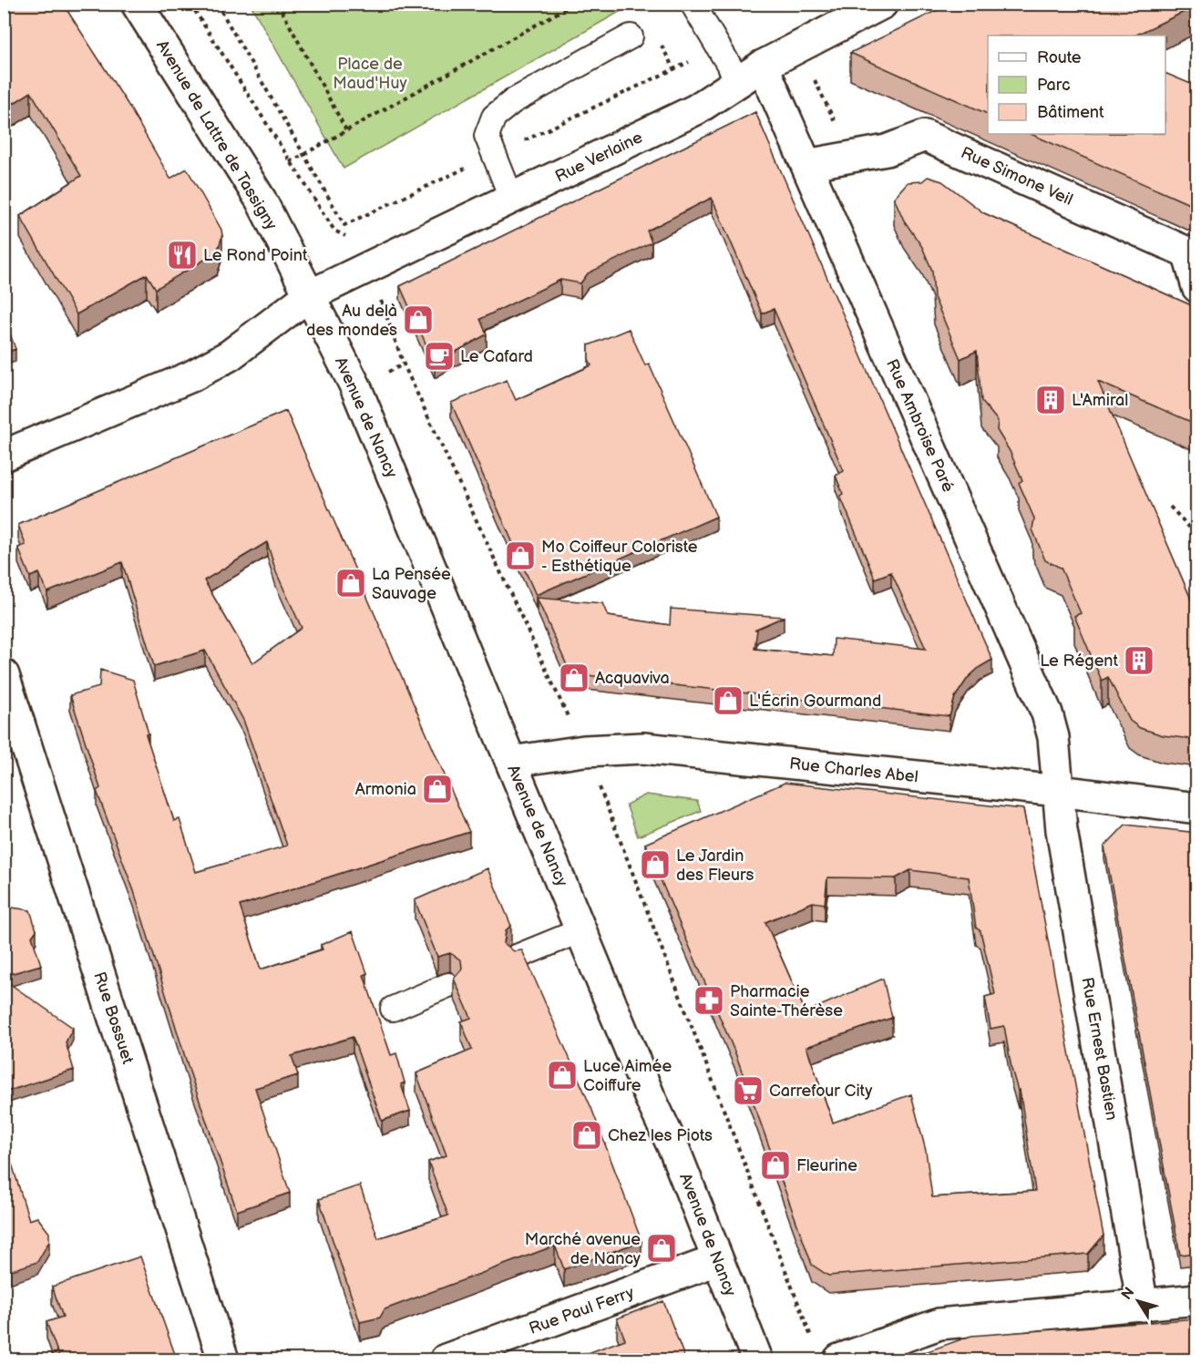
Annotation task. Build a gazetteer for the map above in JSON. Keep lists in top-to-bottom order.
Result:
{
  "streets": {
    "street": [
      "Avenue de Lattre de Tassigny",
      "Rue Verlaine",
      "Rue Simone Veil",
      "Avenue de Nancy",
      "Rue Ambroise Paré",
      "Rue Charles Abel",
      "Rue Bossuet",
      "Rue Ernest Bastien",
      "Rue Paul Ferry"
    ]
  },
  "crossings": [
    ["Avenue de Lattre de Tassigny", "Rue Verlaine"],
    ["Avenue de Lattre de Tassigny", "Avenue de Nancy"],
    ["Rue Verlaine", "Avenue de Nancy"],
    ["Rue Verlaine", "Rue Ambroise Paré"],
    ["Rue Simone Veil", "Rue Ambroise Paré"],
    ["Avenue de Nancy", "Rue Charles Abel"],
    ["Avenue de Nancy", "Rue Paul Ferry"],
    ["Rue Ambroise Paré", "Rue Charles Abel"],
    ["Rue Ambroise Paré", "Rue Ernest Bastien"],
    ["Rue Charles Abel", "Rue Ernest Bastien"]
  ],
  "parks": ["Place de Maud'Huy"],
  "places": {
    "restaurant": ["Le Rond Point"],
    "shop": [
      "Au delà des mondes",
      "Mo Coiffeur Coloriste - Esthétique",
      "La Pensée Sauvage",
      "Acquaviva",
      "L'Écrin Gourmand",
      "Armonia",
      "Le Jardin des Fleurs",
      "Luce Aimée Coiffure",
      "Chez les Piots",
      "Fleurine",
      "Marché avenue de Nancy"
    ],
    "cafe": ["Le Cafard"],
    "building": ["L'Amiral", "Le Régent"],
    "pharmacy": ["Pharmacie Sainte-Thérèse"],
    "supermarket": ["Carrefour City"]
  },
  "legend": ["Route", "Parc", "Bâtiment"],
  "north": "top left"
}
